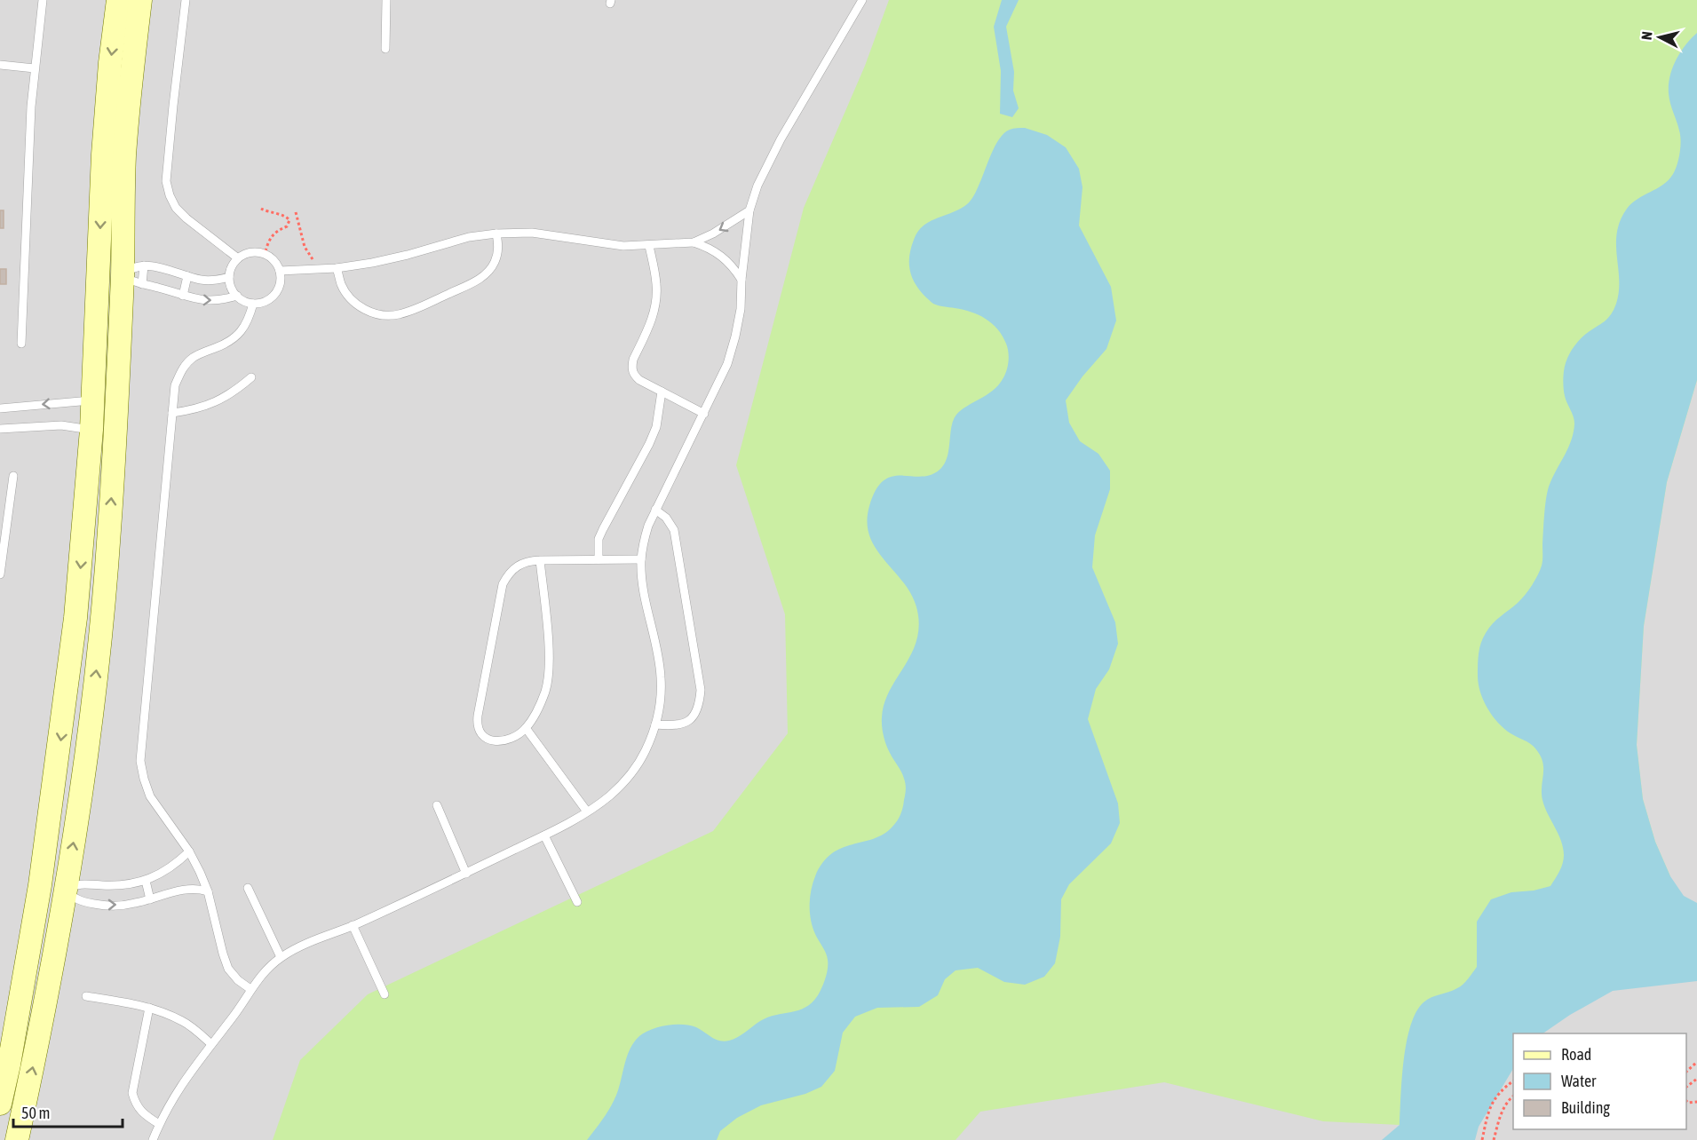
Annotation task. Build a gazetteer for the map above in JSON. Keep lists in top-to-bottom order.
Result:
{
  "legend": ["Road", "Water", "Building"],
  "scale_bar": "50 m",
  "north": "left"
}
